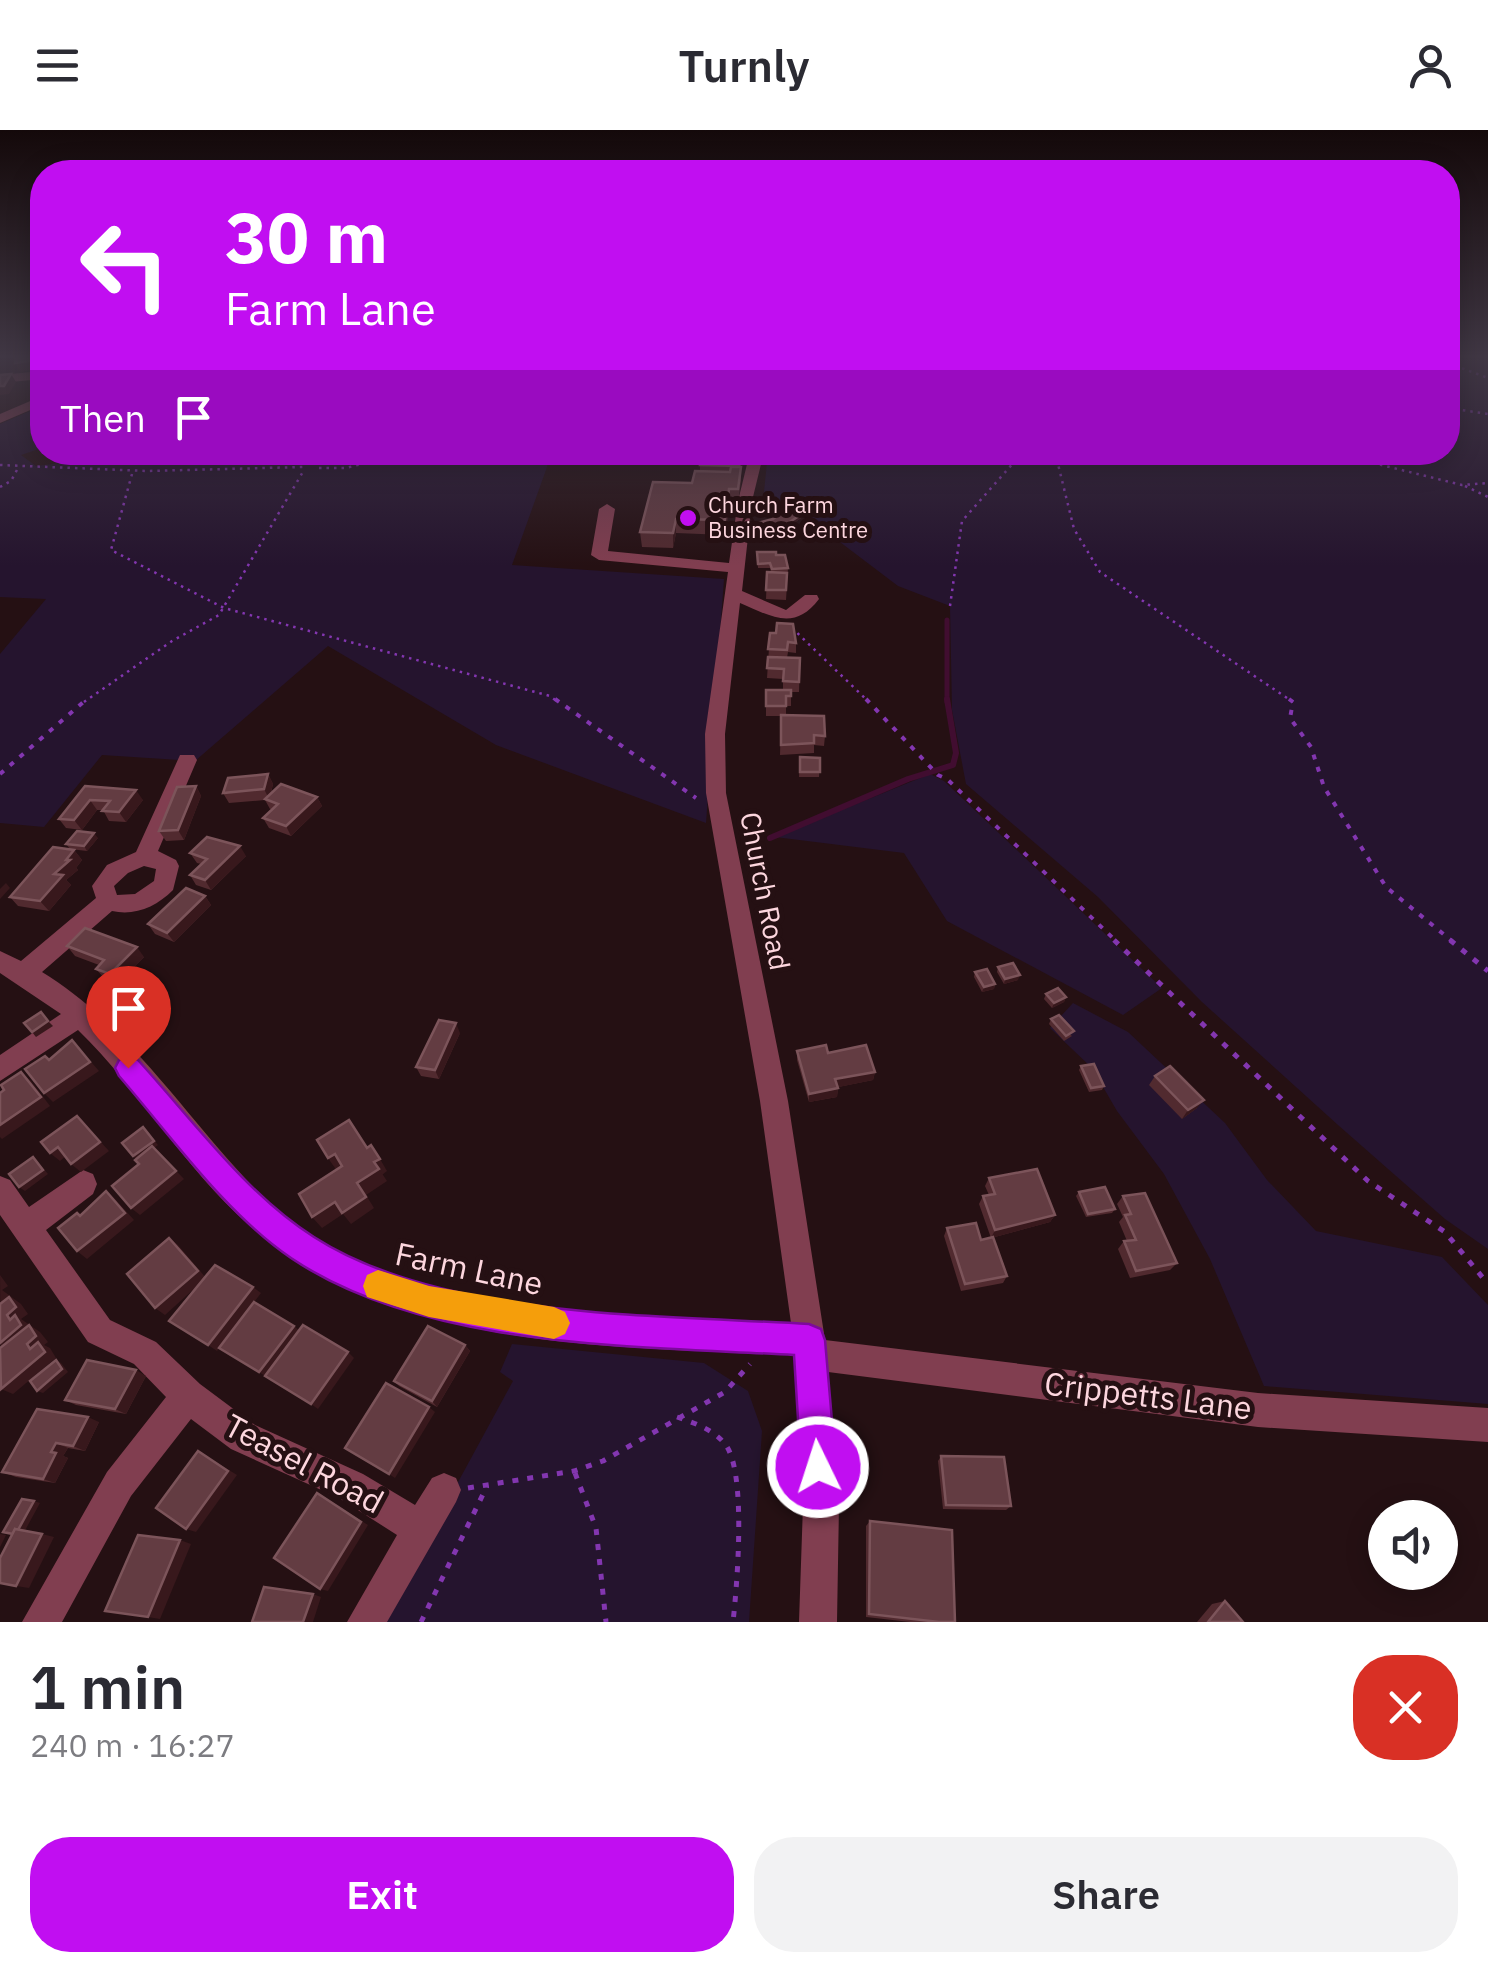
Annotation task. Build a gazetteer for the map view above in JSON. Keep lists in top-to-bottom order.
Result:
{
  "streets": {
    "street": [
      "Church Road",
      "Farm Lane",
      "Crippetts Lane",
      "Teasel Road"
    ]
  },
  "crossings": [
    ["Church Road", "Farm Lane"],
    ["Church Road", "Crippetts Lane"],
    ["Farm Lane", "Crippetts Lane"]
  ],
  "places": ["Church Farm Business Centre"],
  "page": {
    "header": "Turnly",
    "turn": ["30 m", "Farm Lane"],
    "then": "Then",
    "heading": ["1 min", "240 m · 16:27"],
    "buttons": ["Exit", "Share"]
  }
}
